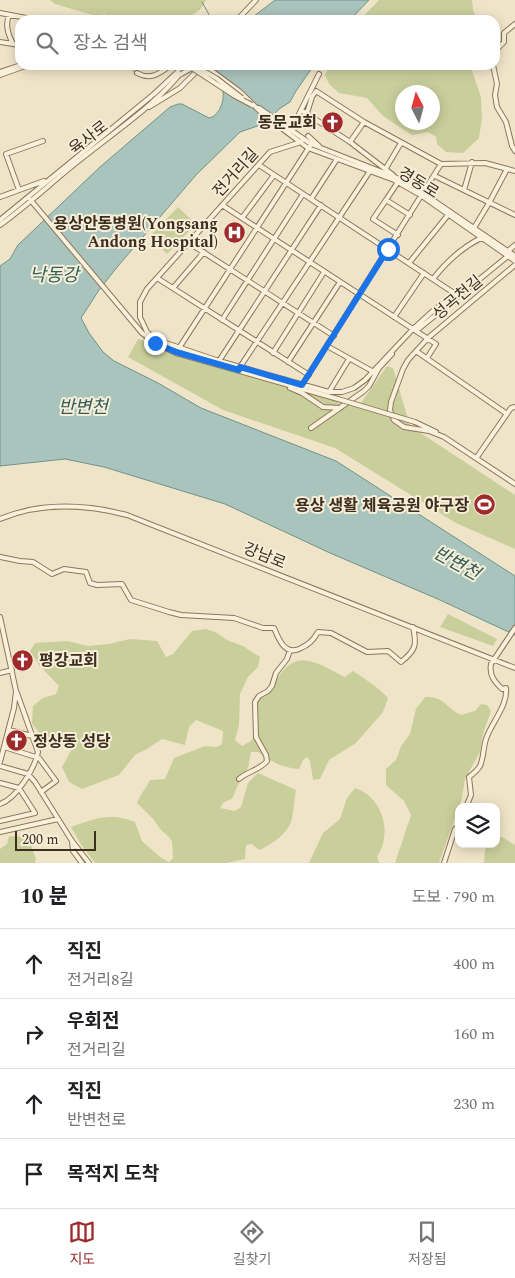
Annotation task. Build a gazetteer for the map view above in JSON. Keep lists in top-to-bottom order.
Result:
{
  "streets": {
    "street": [
      "육사로",
      "전거리길",
      "경동로",
      "성곡천길",
      "강남로"
    ]
  },
  "crossings": [
    ["전거리길", "경동로"]
  ],
  "water": ["낙동강", "반변천"],
  "places": {
    "church": ["동문교회", "평강교회", "정상동 성당"],
    "hospital": ["용상안동병원(Yongsang Andong Hospital)"],
    "sports": ["용상 생활 체육공원 야구장"]
  },
  "scale_bar": "200 m",
  "north": "top",
  "page": {
    "search": "장소 검색",
    "scale": "200 m",
    "heading": ["10 분", "도보 · 790 m"],
    "list": [
      ["직진", "전거리8길", "400 m"],
      ["우회전", "전거리길", "160 m"],
      ["직진", "반변천로", "230 m"],
      "목적지 도착"
    ],
    "nav": ["지도", "길찾기", "저장됨"]
  }
}
